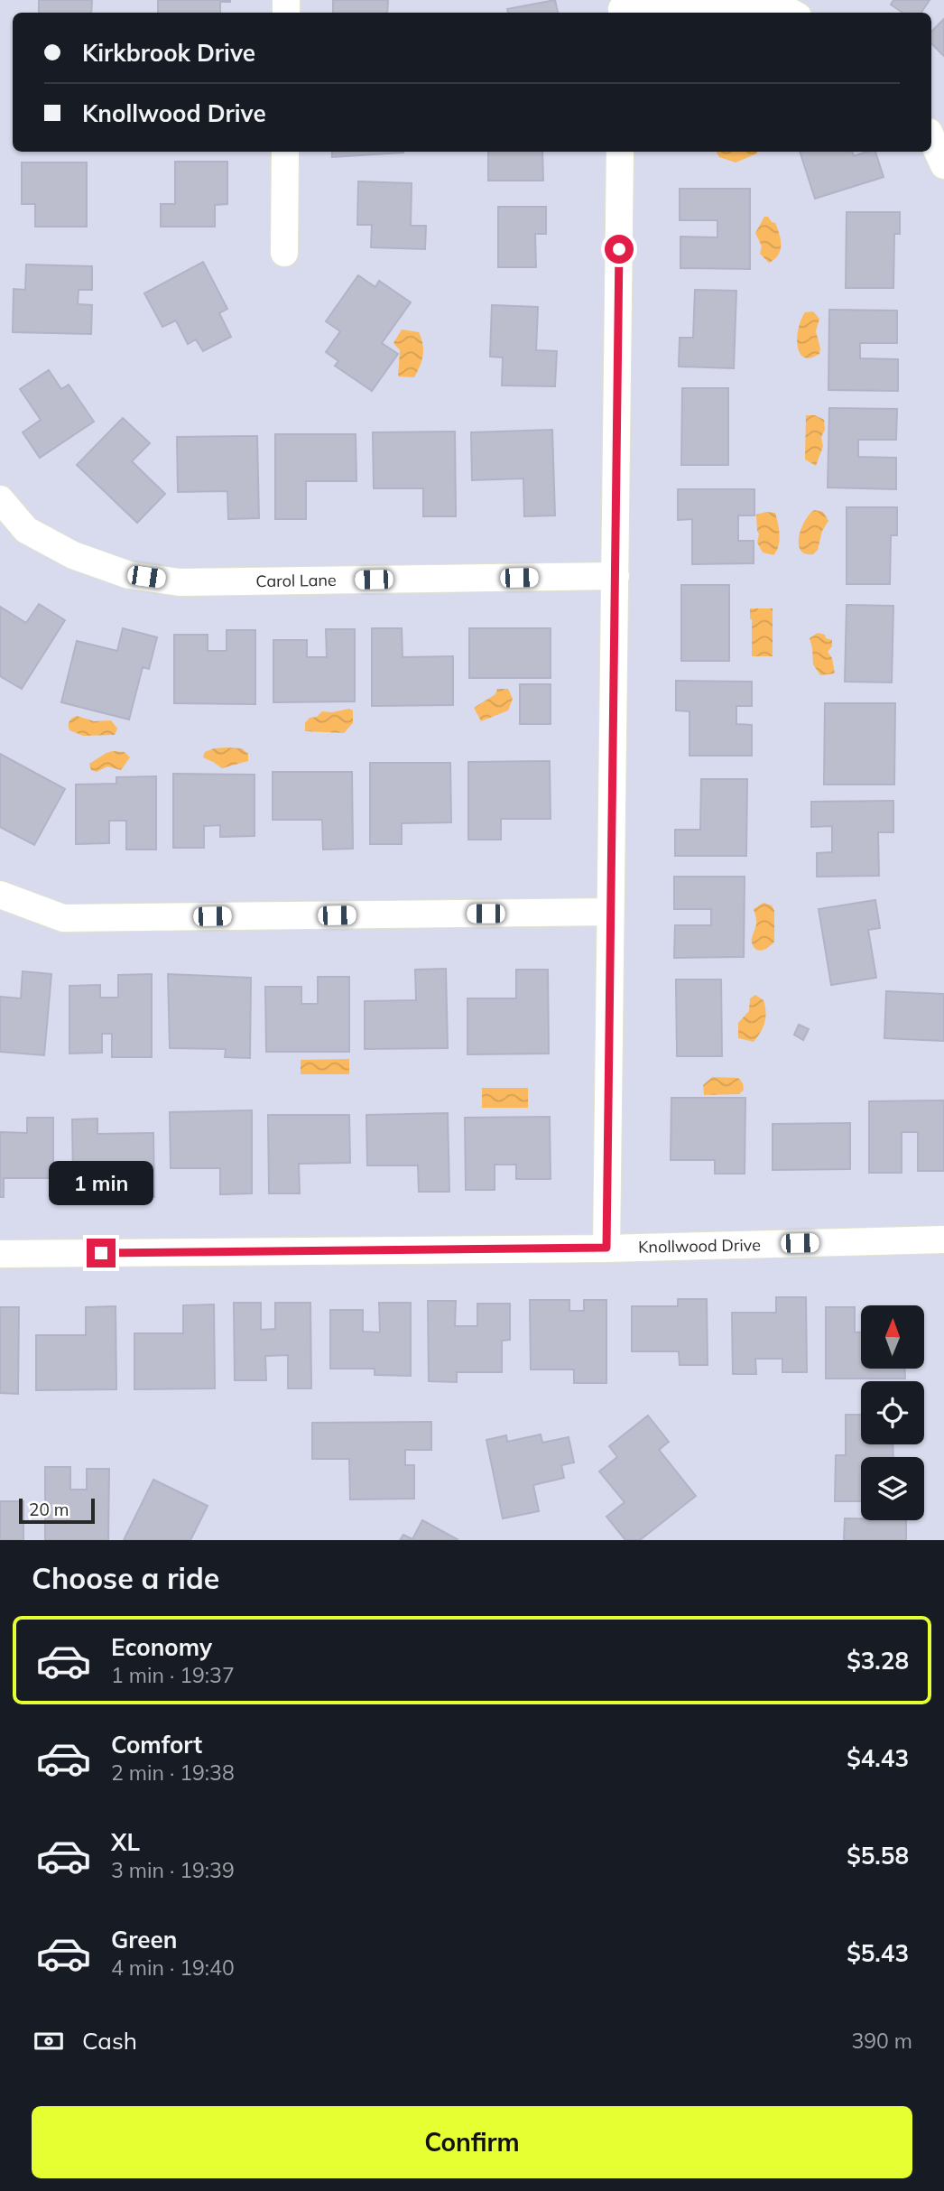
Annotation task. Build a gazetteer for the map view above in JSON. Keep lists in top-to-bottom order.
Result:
{
  "streets": {
    "street": ["Carol Lane", "Knollwood Drive"]
  },
  "scale_bar": "20 m",
  "north": "top",
  "page": {
    "banner": ["Kirkbrook Drive", "Knollwood Drive"],
    "bubble": "1 min",
    "scale": "20 m",
    "heading": "Choose a ride",
    "list": [
      {
        "name": "Economy",
        "note": "1 min · 19:37",
        "value": "$3.28"
      },
      {
        "name": "Comfort",
        "note": "2 min · 19:38",
        "value": "$4.43"
      },
      {
        "name": "XL",
        "note": "3 min · 19:39",
        "value": "$5.58"
      },
      {
        "name": "Green",
        "note": "4 min · 19:40",
        "value": "$5.43"
      }
    ],
    "pay": ["Cash", "390 m"],
    "buttons": "Confirm"
  }
}
